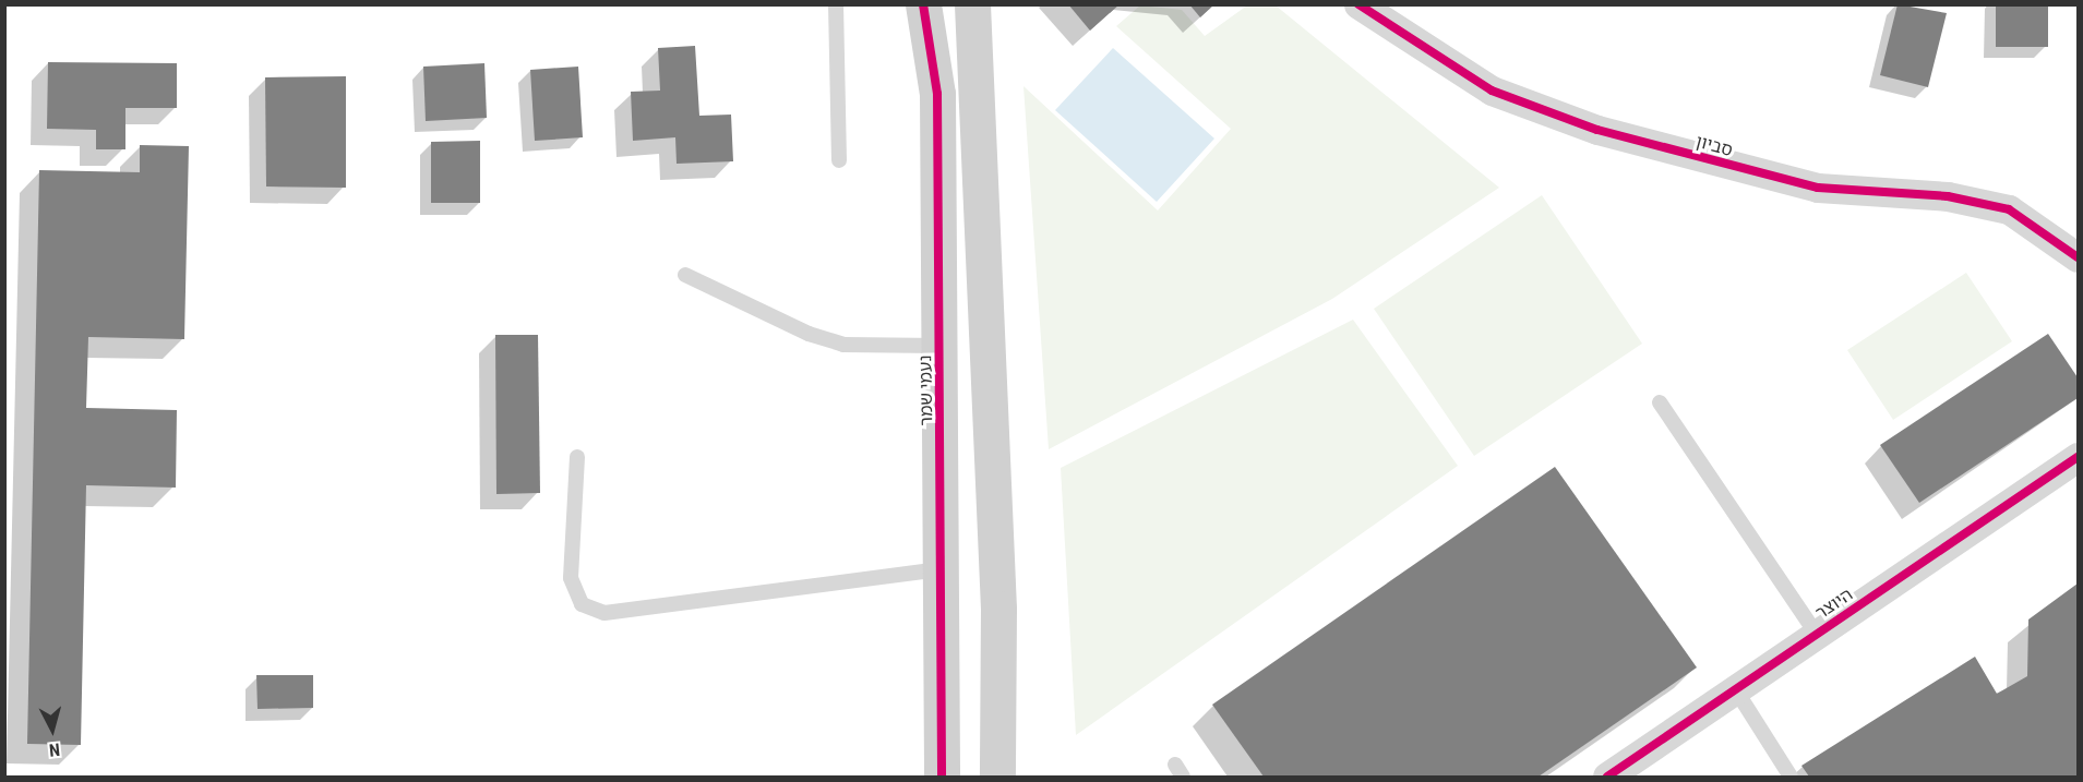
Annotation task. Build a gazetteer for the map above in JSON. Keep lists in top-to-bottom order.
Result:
{
  "streets": {
    "street": ["סביון", "נעמי שמר", "היוצר"]
  },
  "north": "bottom"
}
